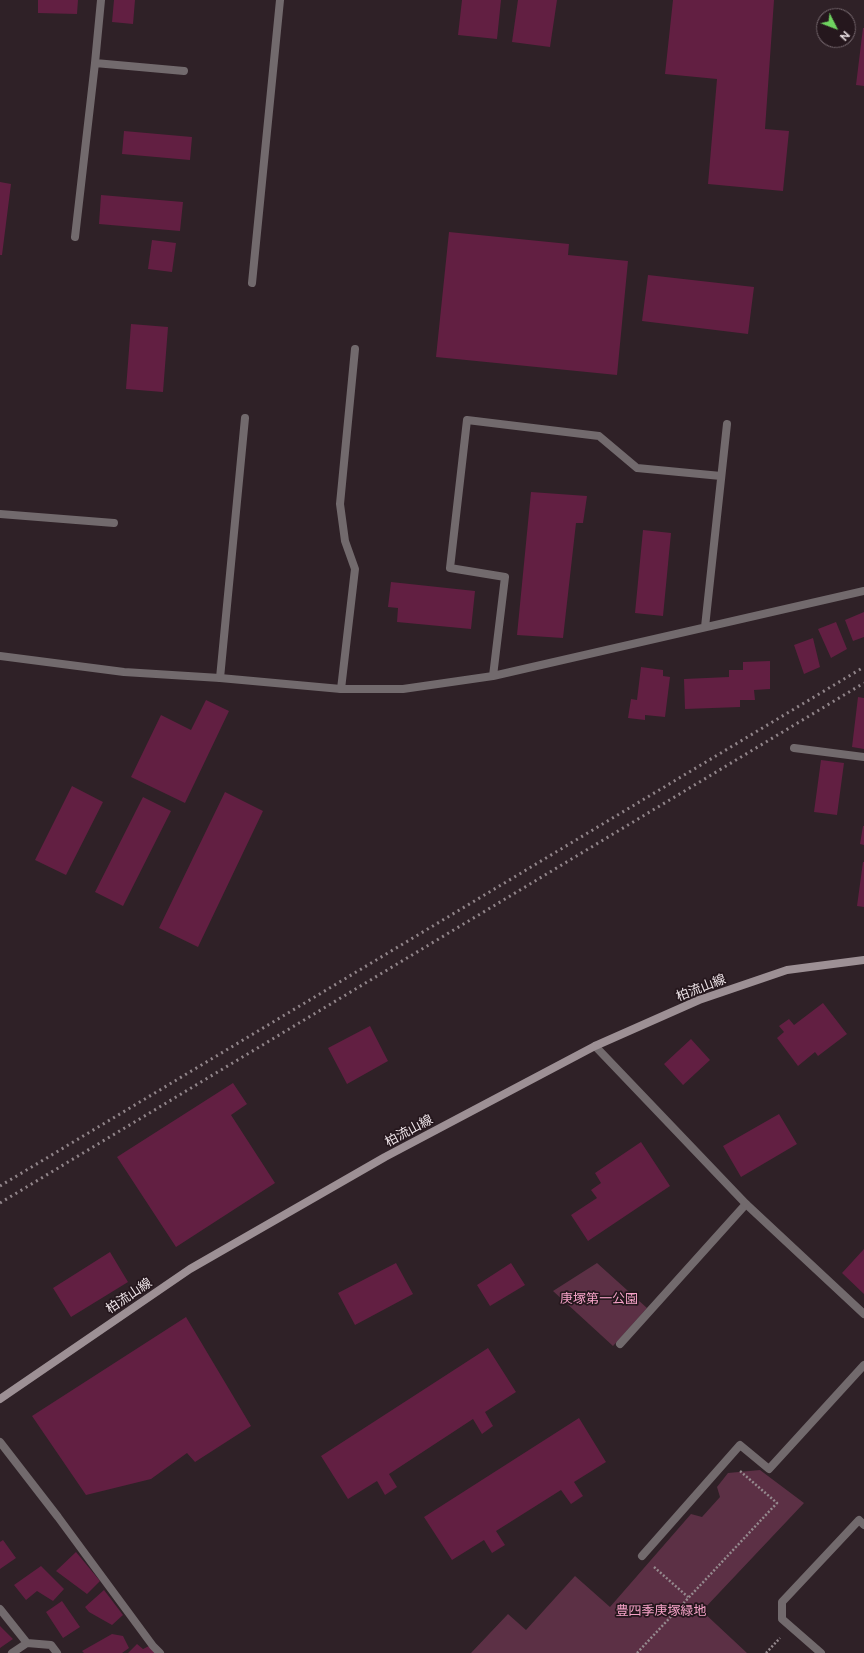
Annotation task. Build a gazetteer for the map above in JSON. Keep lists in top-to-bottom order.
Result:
{
  "streets": {
    "main road": ["柏流山線"]
  },
  "parks": ["庚塚第一公園", "豊四季庚塚緑地"],
  "north": "bottom right"
}
